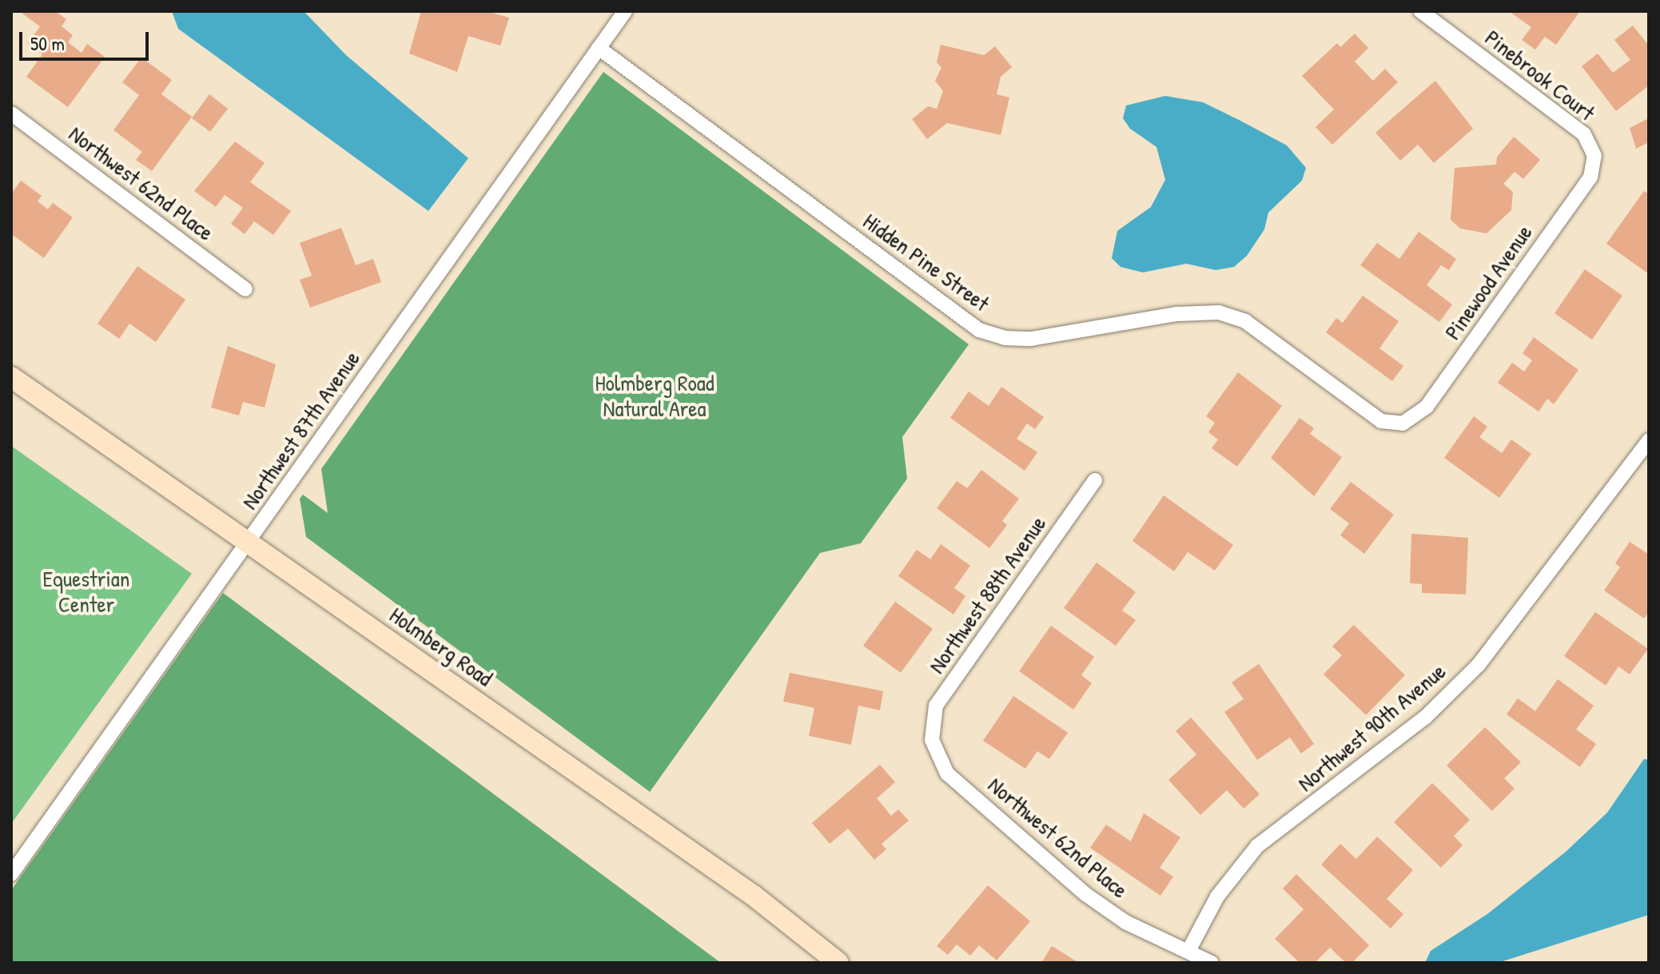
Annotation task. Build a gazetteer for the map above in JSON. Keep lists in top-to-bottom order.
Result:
{
  "streets": {
    "street": [
      "Pinebrook Court",
      "Northwest 62nd Place",
      "Hidden Pine Street",
      "Pinewood Avenue",
      "Northwest 87th Avenue",
      "Northwest 88th Avenue",
      "Holmberg Road",
      "Northwest 90th Avenue"
    ]
  },
  "crossings": [
    ["Pinebrook Court", "Pinewood Avenue"],
    ["Northwest 62nd Place", "Northwest 88th Avenue"],
    ["Northwest 62nd Place", "Northwest 90th Avenue"],
    ["Hidden Pine Street", "Pinewood Avenue"],
    ["Hidden Pine Street", "Northwest 87th Avenue"],
    ["Northwest 87th Avenue", "Holmberg Road"]
  ],
  "parks": ["Holmberg Road Natural Area", "Equestrian Center"],
  "scale_bar": "50 m"
}
